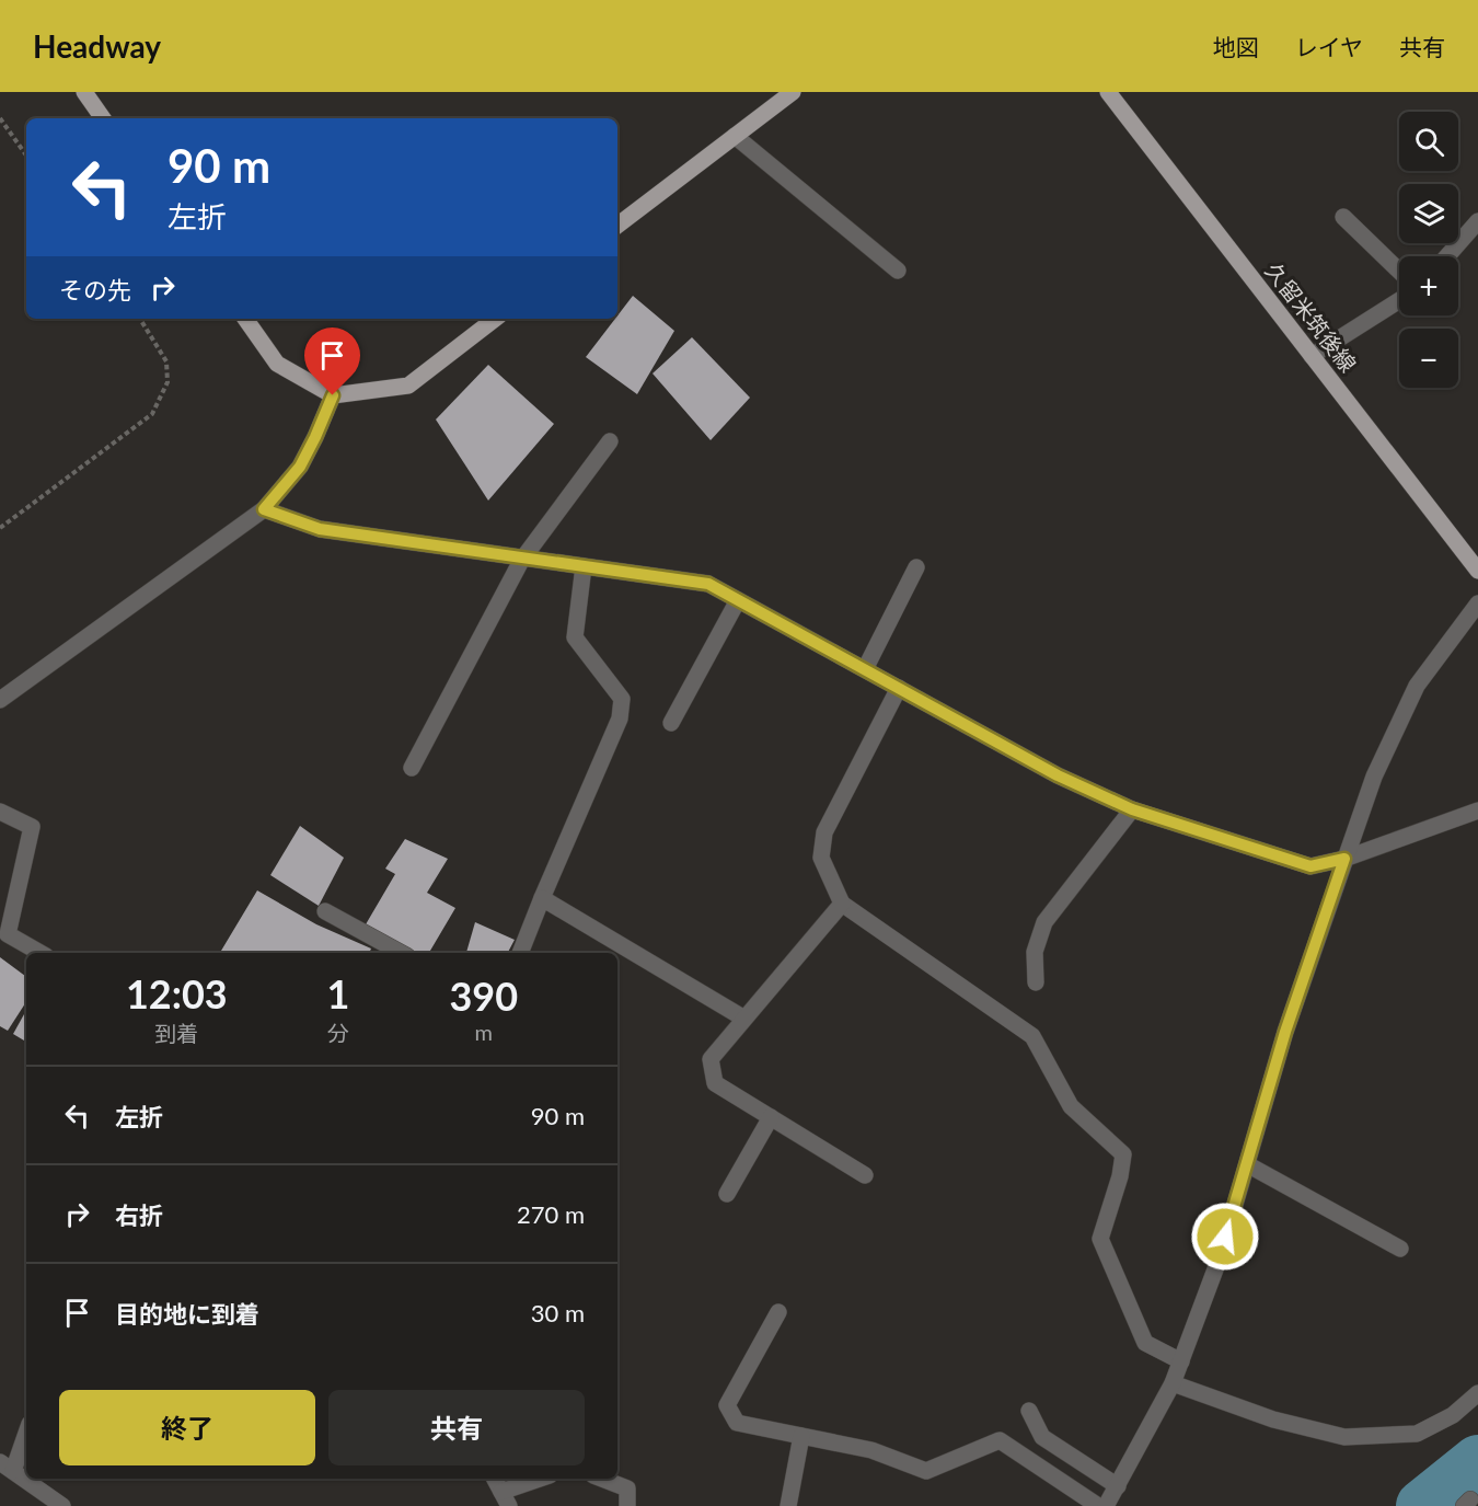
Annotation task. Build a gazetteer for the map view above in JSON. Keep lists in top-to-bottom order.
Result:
{
  "streets": {
    "main road": ["久留米筑後線"]
  },
  "page": {
    "header": "Headway",
    "nav": ["地図", "レイヤ", "共有"],
    "map_buttons": ["+", "−"],
    "turn": ["90 m", "左折"],
    "then": "その先",
    "eta": [
      "12:03",
      "到着",
      "1",
      "分",
      "390",
      "m"
    ],
    "list": [
      {
        "name": "左折",
        "value": "90 m"
      },
      {
        "name": "右折",
        "value": "270 m"
      },
      {
        "name": "目的地に到着",
        "value": "30 m"
      }
    ],
    "buttons": ["終了", "共有"]
  }
}
